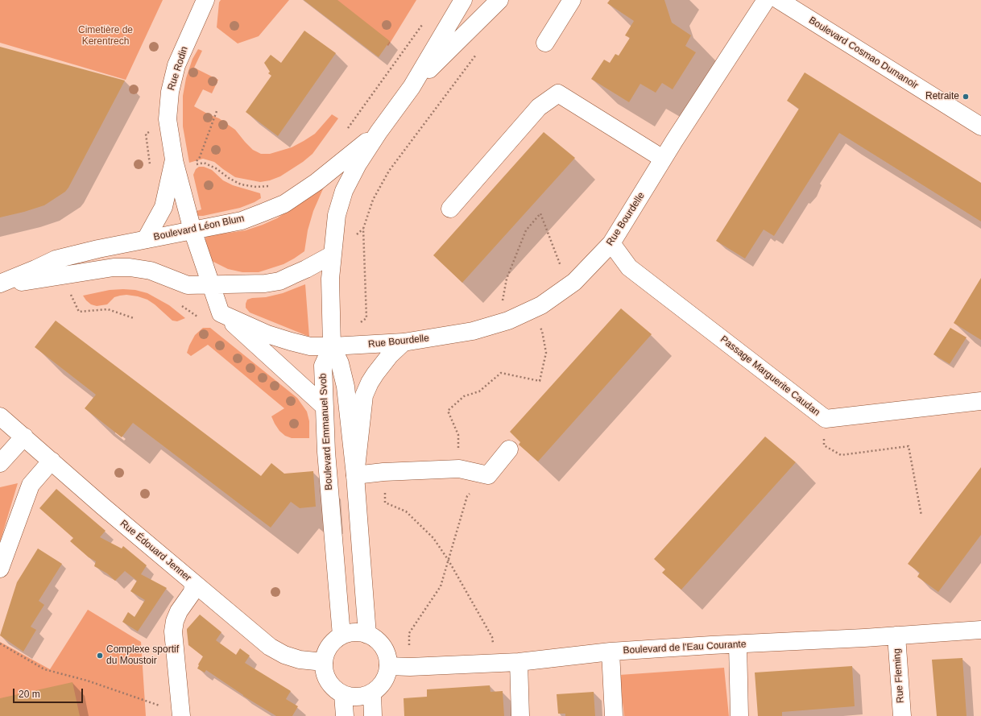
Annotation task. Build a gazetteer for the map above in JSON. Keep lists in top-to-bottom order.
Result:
{
  "streets": {
    "street": [
      "Boulevard Cosmao Dumanoir",
      "Rue Rodin",
      "Rue Bourdelle",
      "Boulevard Léon Blum",
      "Passage Marguerite Caudan",
      "Boulevard Emmanuel Svob",
      "Rue Édouard Jenner",
      "Boulevard de l'Eau Courante",
      "Rue Fleming"
    ]
  },
  "crossings": [
    ["Rue Rodin", "Rue Bourdelle"],
    ["Rue Rodin", "Boulevard Léon Blum"],
    ["Rue Bourdelle", "Passage Marguerite Caudan"],
    ["Rue Bourdelle", "Boulevard Emmanuel Svob"],
    ["Boulevard Emmanuel Svob", "Rue Édouard Jenner"],
    ["Boulevard Emmanuel Svob", "Boulevard de l'Eau Courante"],
    ["Rue Édouard Jenner", "Boulevard de l'Eau Courante"],
    ["Boulevard de l'Eau Courante", "Rue Fleming"]
  ],
  "parks": ["Cimetière de Kerentrech"],
  "places": ["Retraite", "Complexe sportif du Moustoir"],
  "scale_bar": "20 m"
}
